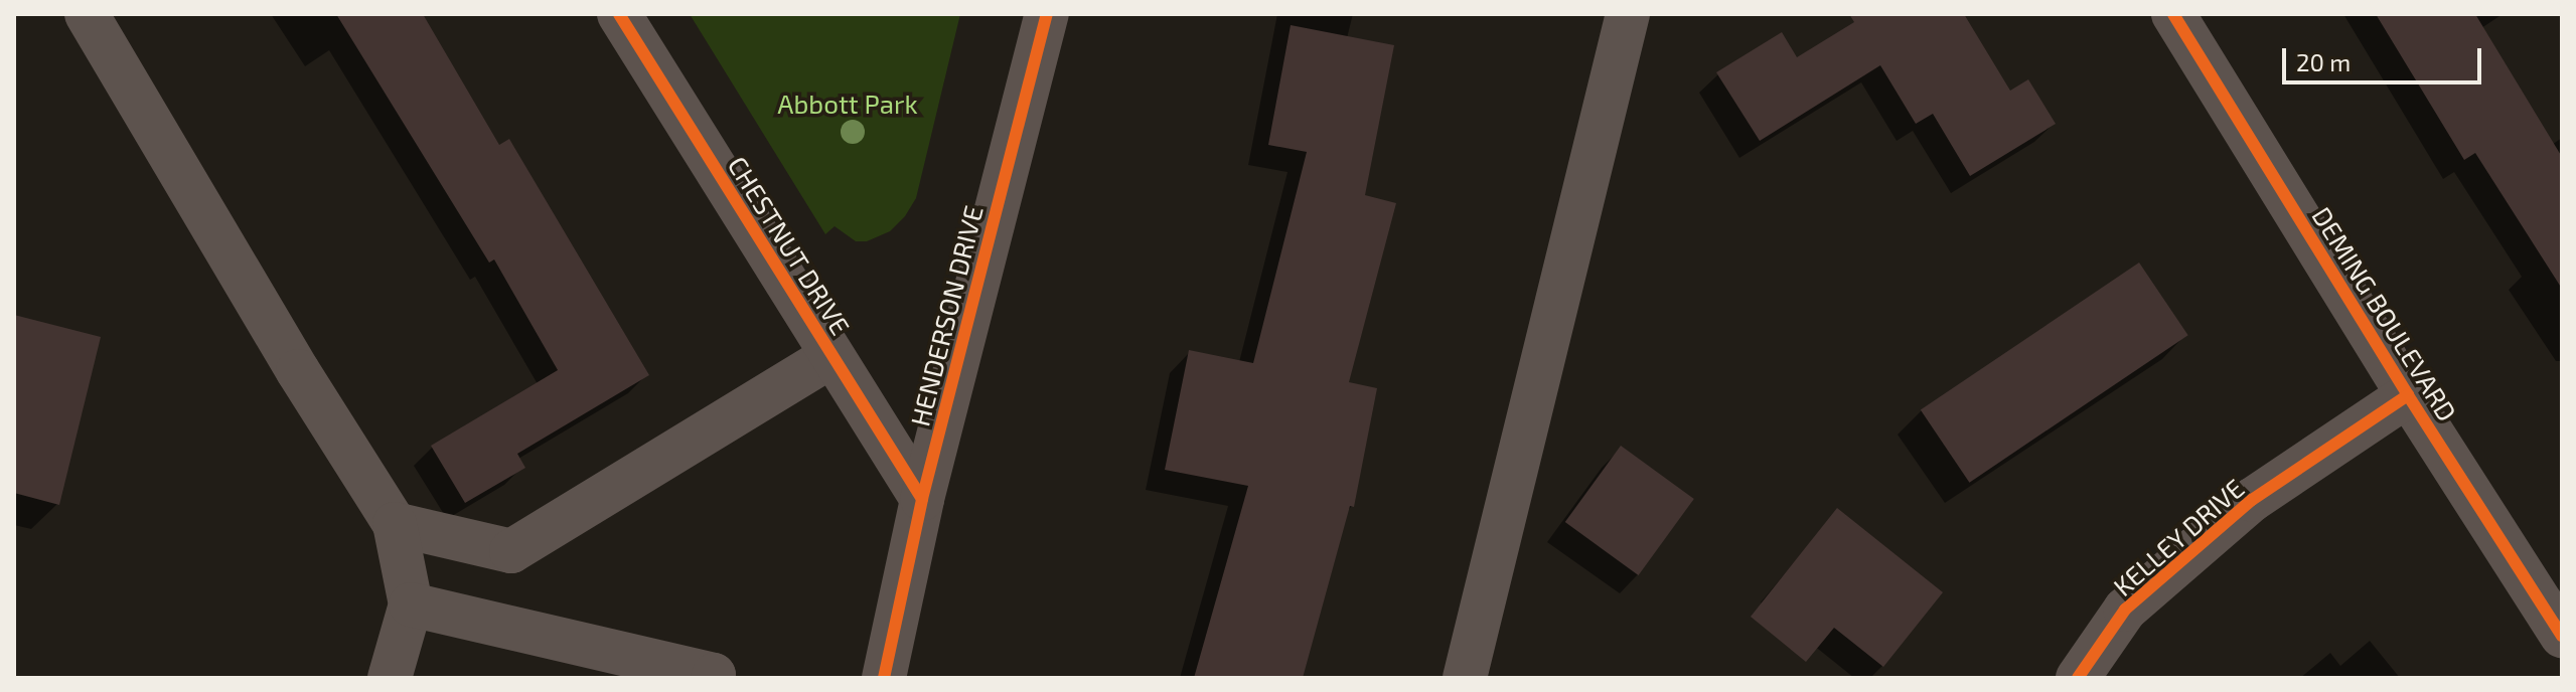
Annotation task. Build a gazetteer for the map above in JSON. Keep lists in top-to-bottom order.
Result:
{
  "streets": {
    "street": [
      "CHESTNUT DRIVE",
      "DEMING BOULEVARD",
      "HENDERSON DRIVE",
      "KELLEY DRIVE"
    ]
  },
  "crossings": [
    ["CHESTNUT DRIVE", "HENDERSON DRIVE"],
    ["DEMING BOULEVARD", "KELLEY DRIVE"]
  ],
  "parks": ["Abbott Park"],
  "scale_bar": "20 m"
}
